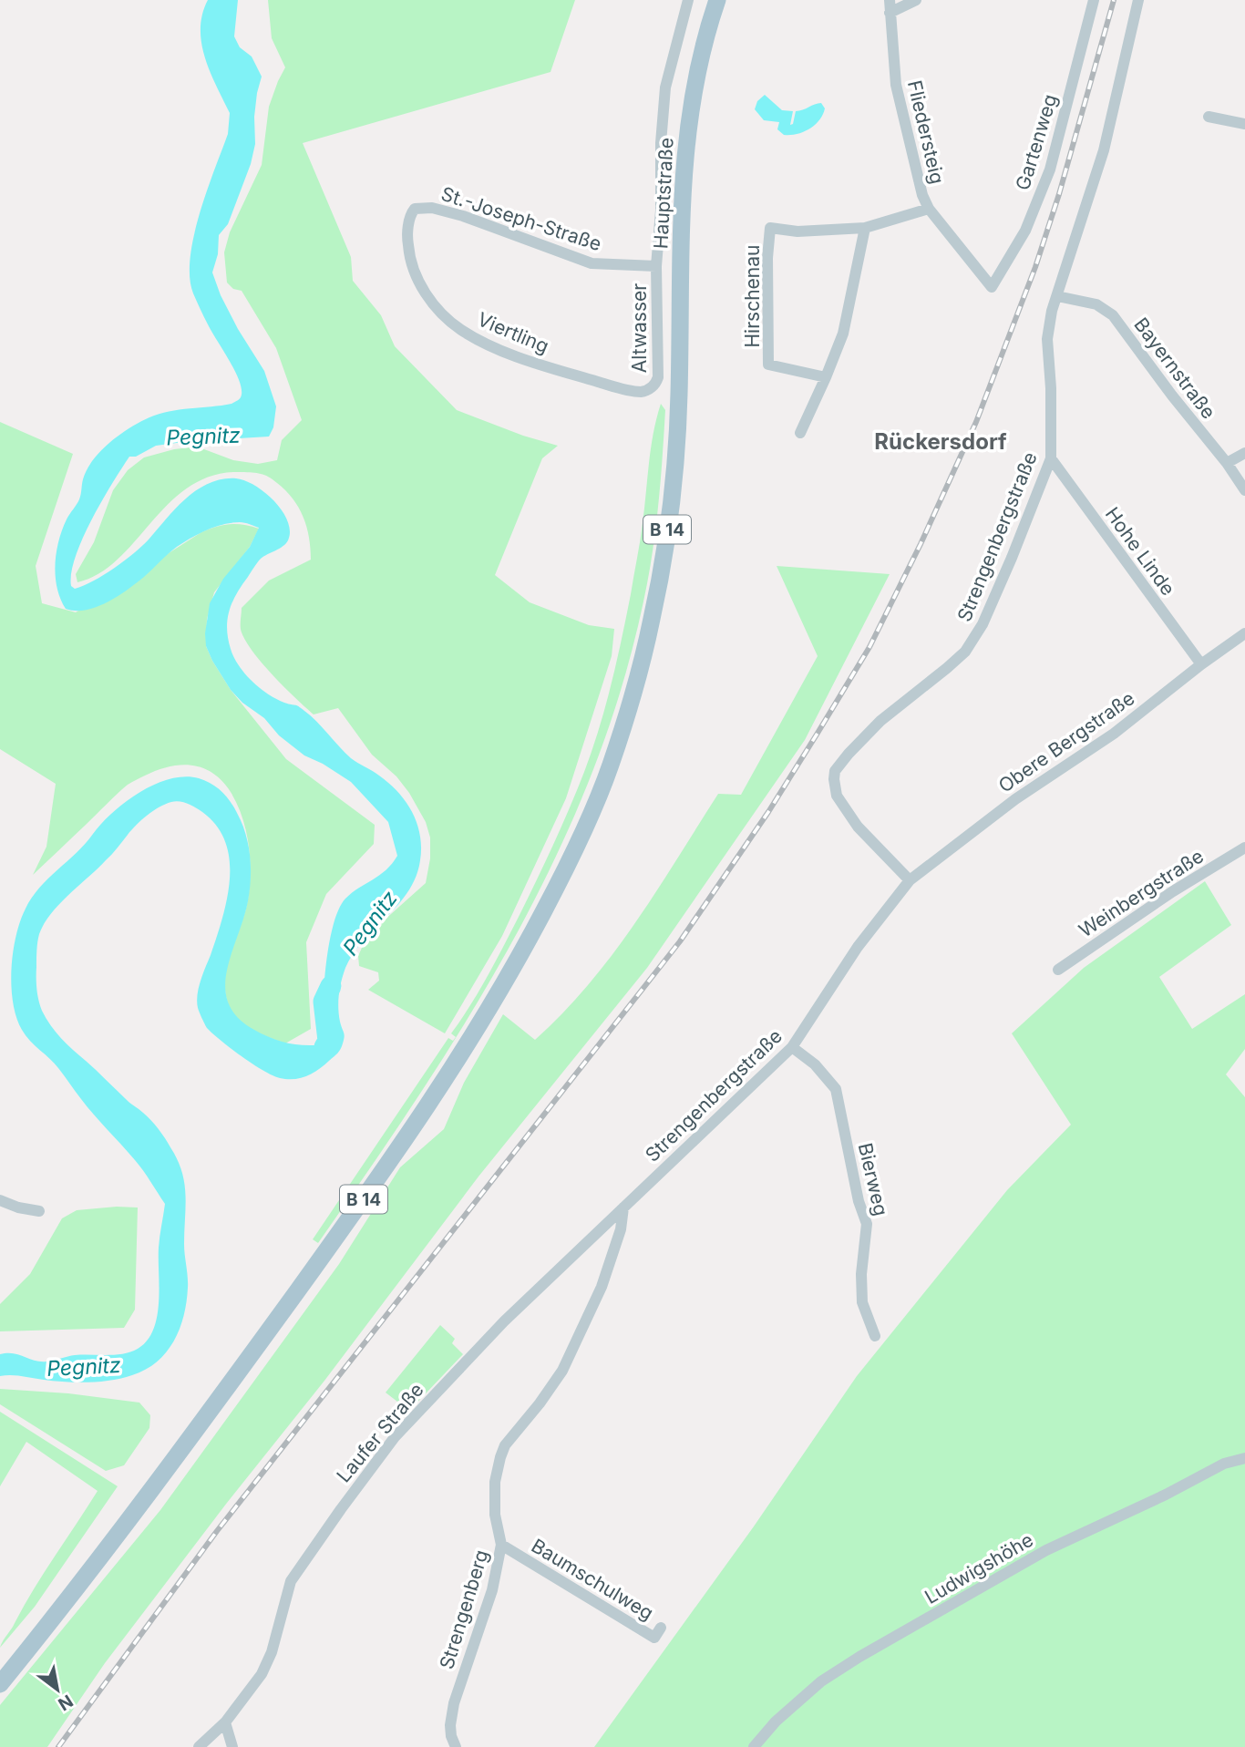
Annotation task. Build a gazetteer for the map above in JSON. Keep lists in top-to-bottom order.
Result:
{
  "streets": {
    "main road": ["Hauptstraße", "B 14"],
    "street": [
      "Fliedersteig",
      "Gartenweg",
      "St.-Joseph-Straße",
      "Hirschenau",
      "Altwasser",
      "Viertling",
      "Bayernstraße",
      "Strengenbergstraße",
      "Hohe Linde",
      "Obere Bergstraße",
      "Weinbergstraße",
      "Bierweg",
      "Laufer Straße",
      "Ludwigshöhe",
      "Baumschulweg",
      "Strengenberg"
    ]
  },
  "crossings": [
    ["Fliedersteig", "Gartenweg"],
    ["Fliedersteig", "Hirschenau"],
    ["St.-Joseph-Straße", "Altwasser"],
    ["St.-Joseph-Straße", "Viertling"],
    ["Altwasser", "Viertling"],
    ["Bayernstraße", "Strengenbergstraße"],
    ["Strengenbergstraße", "Hohe Linde"],
    ["Strengenbergstraße", "Obere Bergstraße"],
    ["Strengenbergstraße", "Bierweg"],
    ["Strengenbergstraße", "Laufer Straße"],
    ["Strengenbergstraße", "Strengenberg"],
    ["Hohe Linde", "Obere Bergstraße"],
    ["Laufer Straße", "Strengenberg"],
    ["Baumschulweg", "Strengenberg"]
  ],
  "districts": ["Rückersdorf"],
  "water": ["Pegnitz"],
  "north": "bottom right"
}
